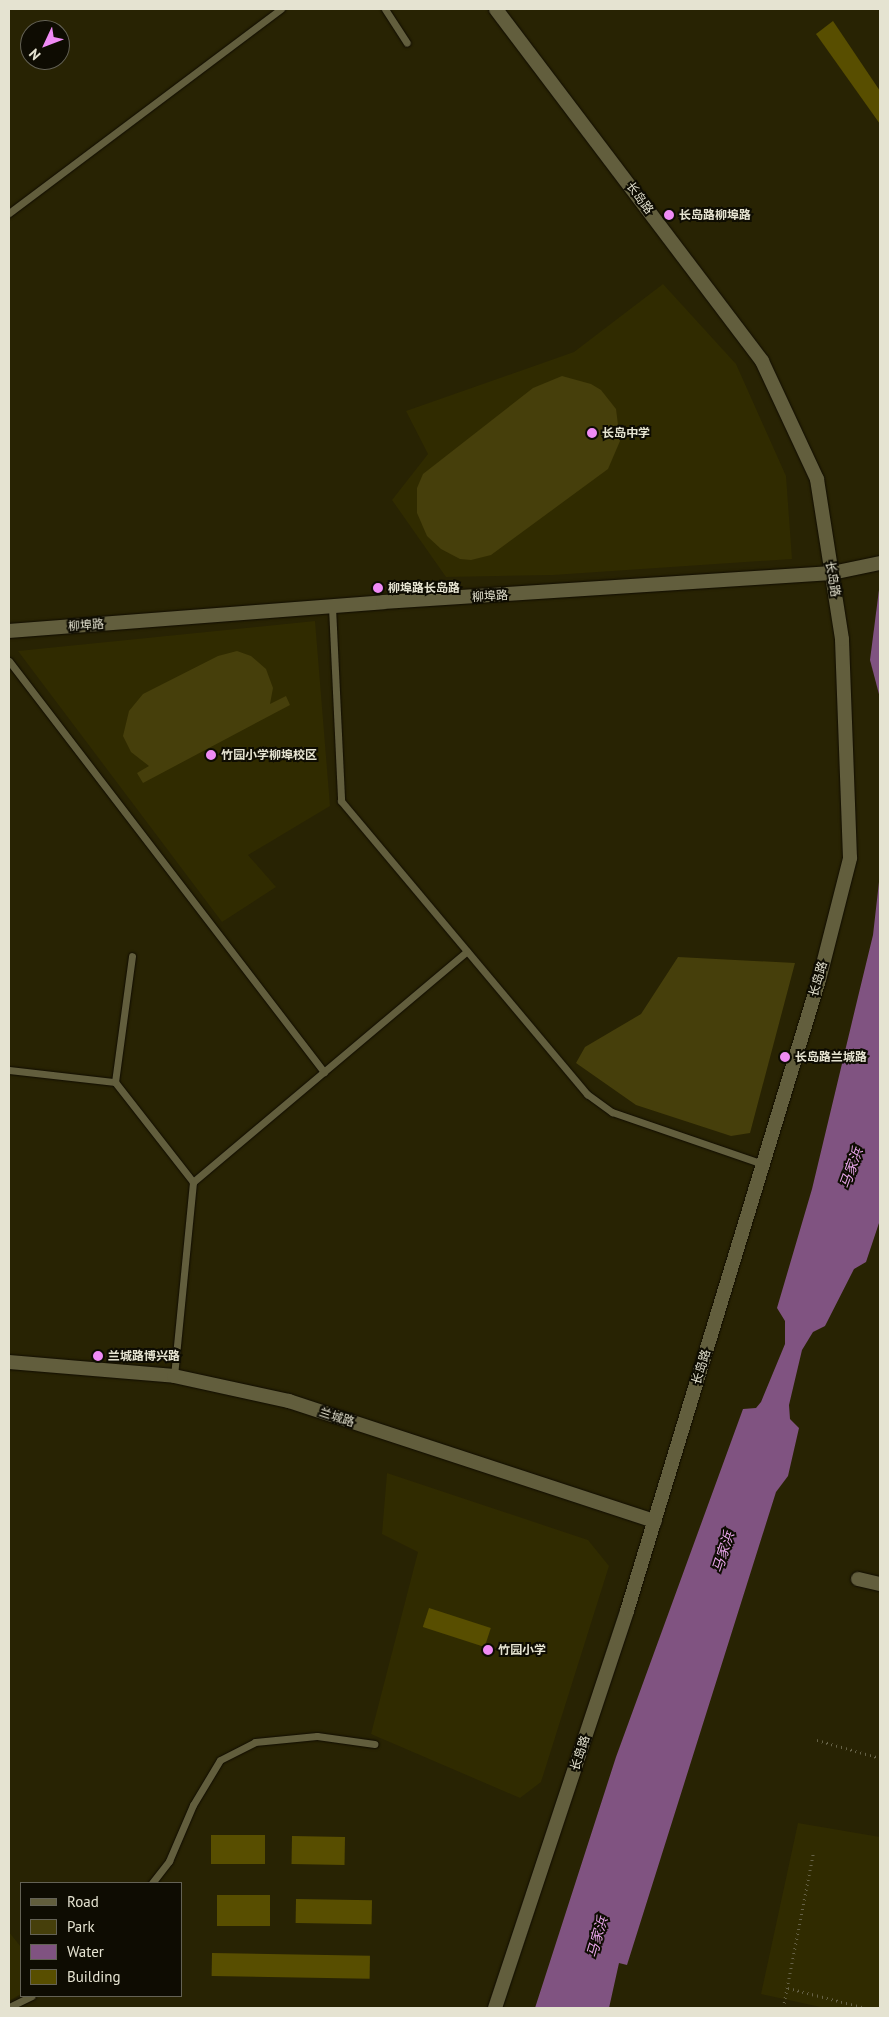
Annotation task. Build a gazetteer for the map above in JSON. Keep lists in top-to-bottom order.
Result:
{
  "streets": {
    "street": ["长岛路", "柳埠路", "兰城路"]
  },
  "crossings": [
    ["长岛路", "柳埠路"],
    ["长岛路", "兰城路"]
  ],
  "water": ["马家浜"],
  "places": [
    "长岛路柳埠路",
    "长岛中学",
    "柳埠路长岛路",
    "竹园小学柳埠校区",
    "长岛路兰城路",
    "兰城路博兴路",
    "竹园小学"
  ],
  "legend": [
    "Road",
    "Park",
    "Water",
    "Building"
  ],
  "north": "bottom left"
}
